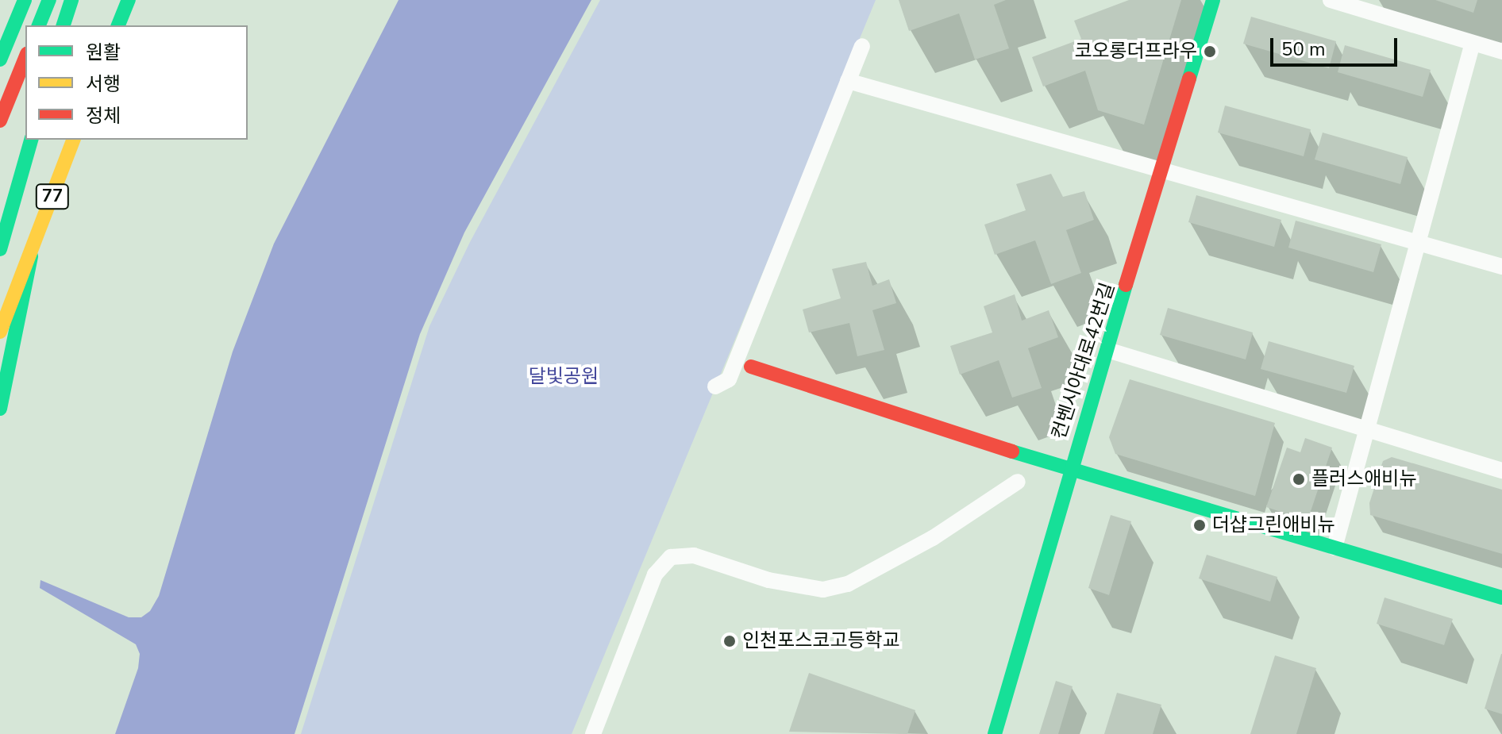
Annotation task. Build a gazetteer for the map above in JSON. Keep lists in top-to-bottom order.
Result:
{
  "streets": {
    "main road": ["77", "컨벤시아대로42번길"]
  },
  "parks": ["달빛공원"],
  "places": [
    "코오롱더프라우",
    "플러스애비뉴",
    "더샵그린애비뉴",
    "인천포스코고등학교"
  ],
  "legend": ["원활", "서행", "정체"],
  "scale_bar": "50 m"
}
